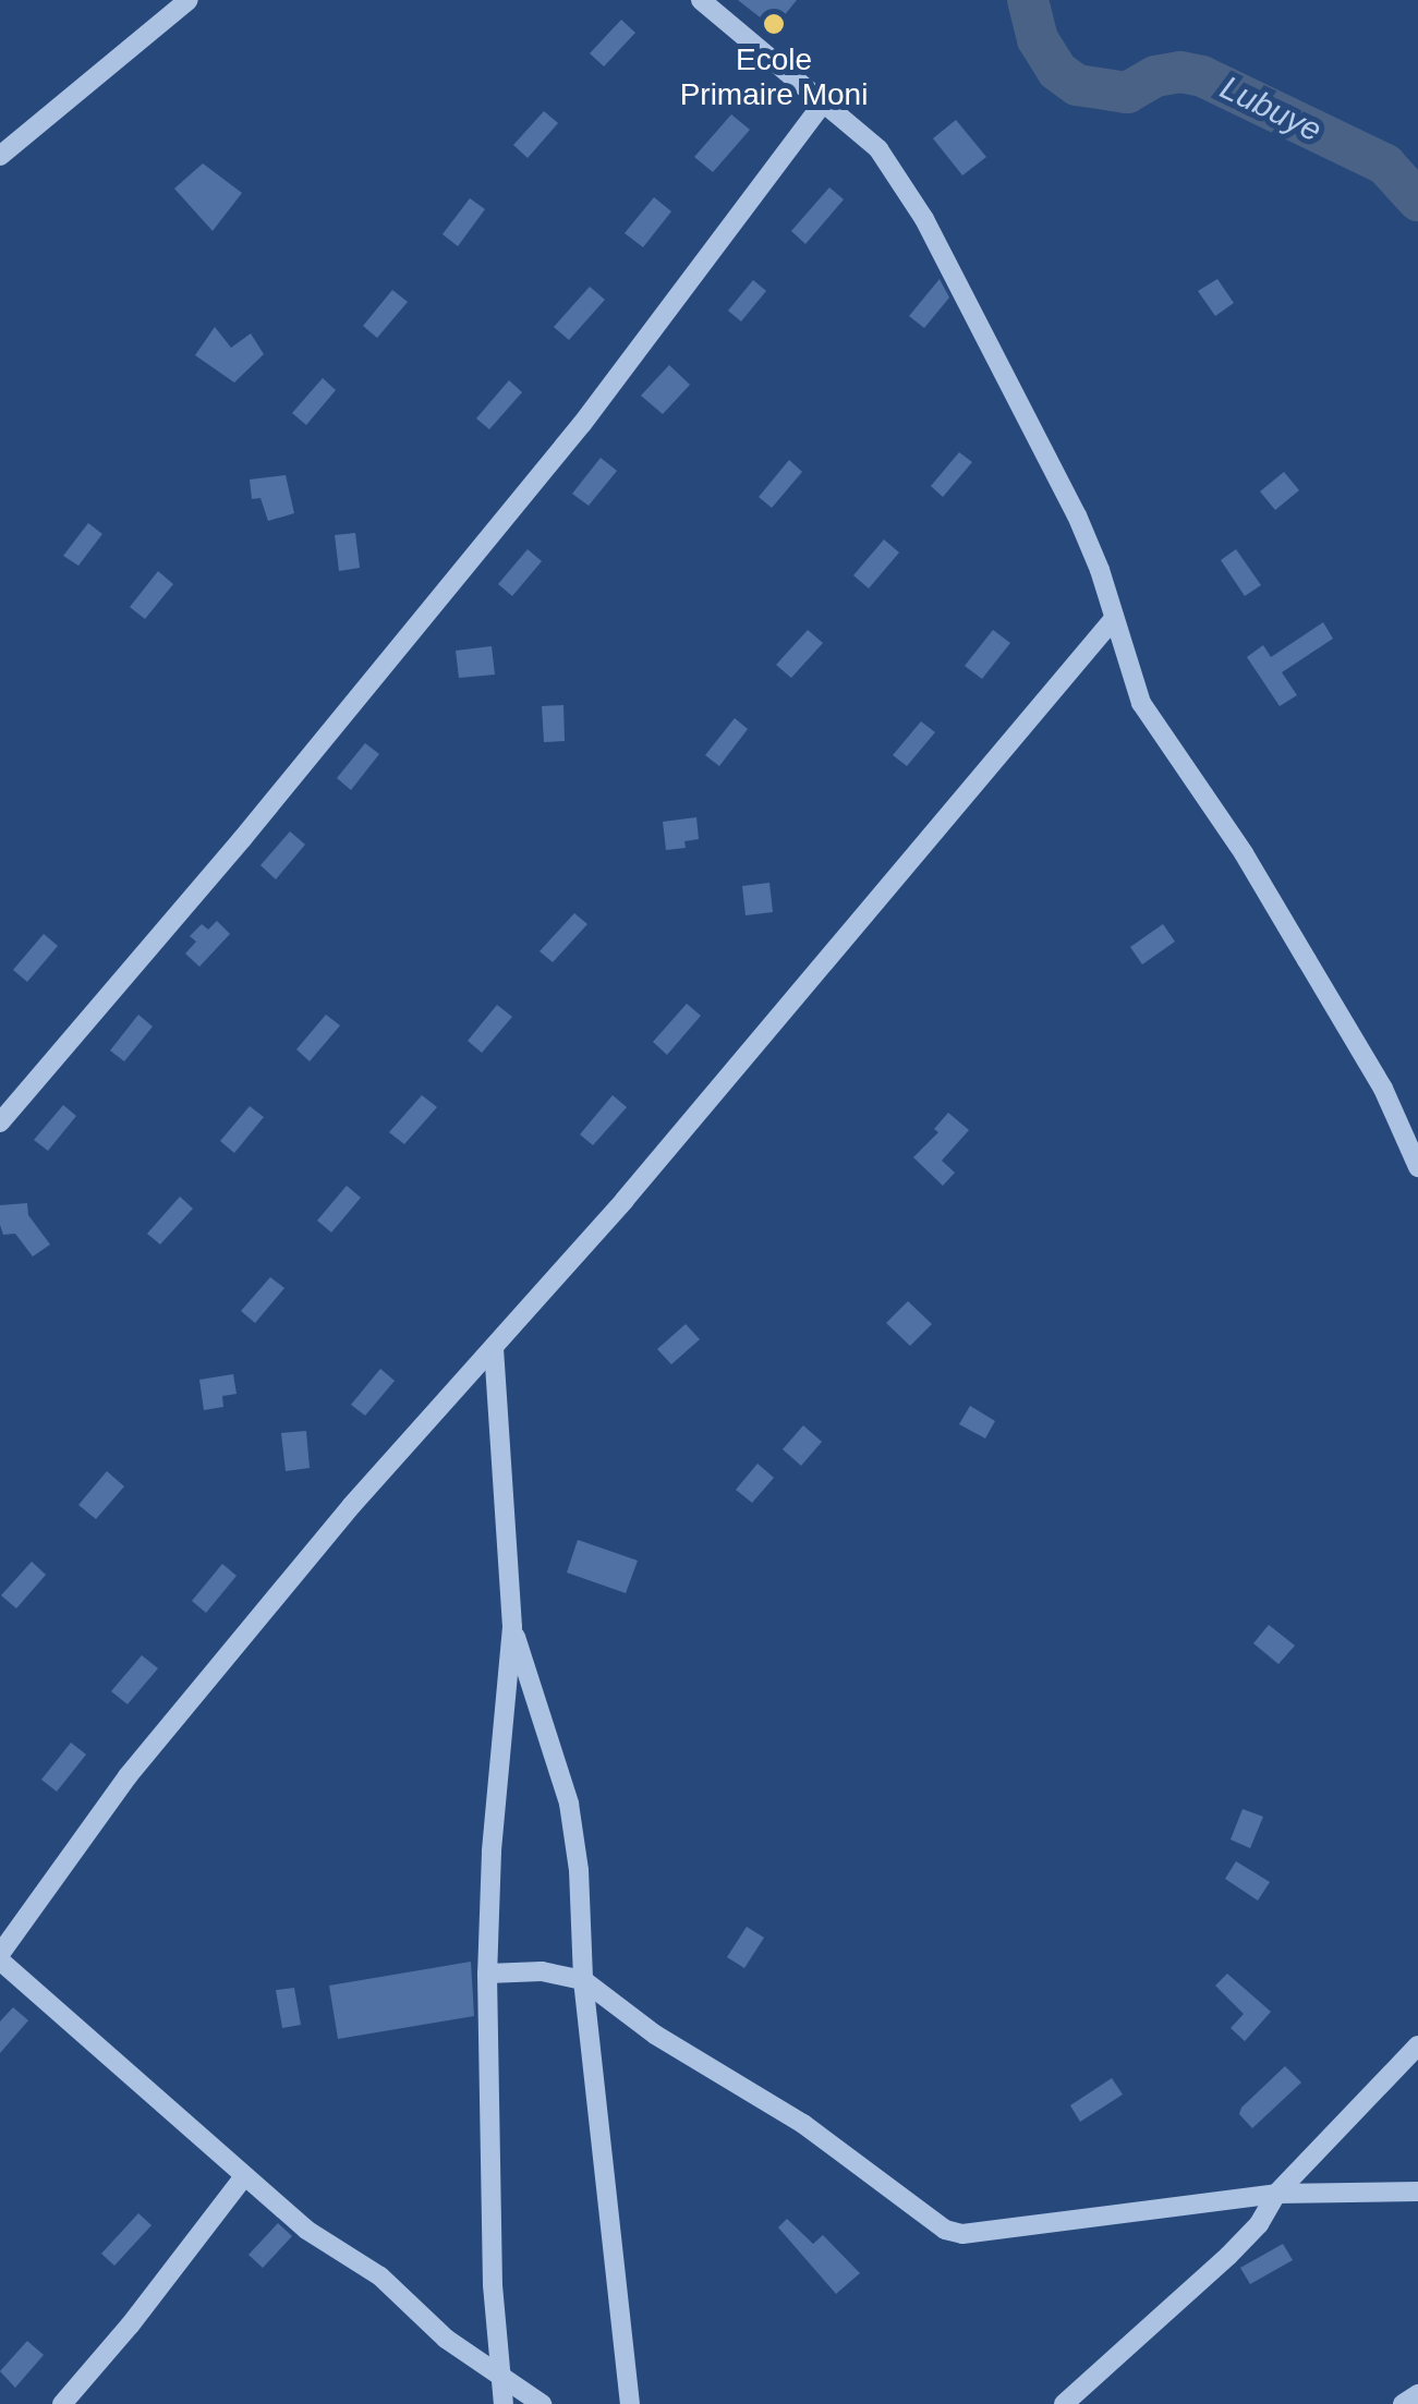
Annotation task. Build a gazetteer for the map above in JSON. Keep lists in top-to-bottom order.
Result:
{
  "water": ["Lubuye"],
  "places": ["Ecole Primaire Moni"]
}
